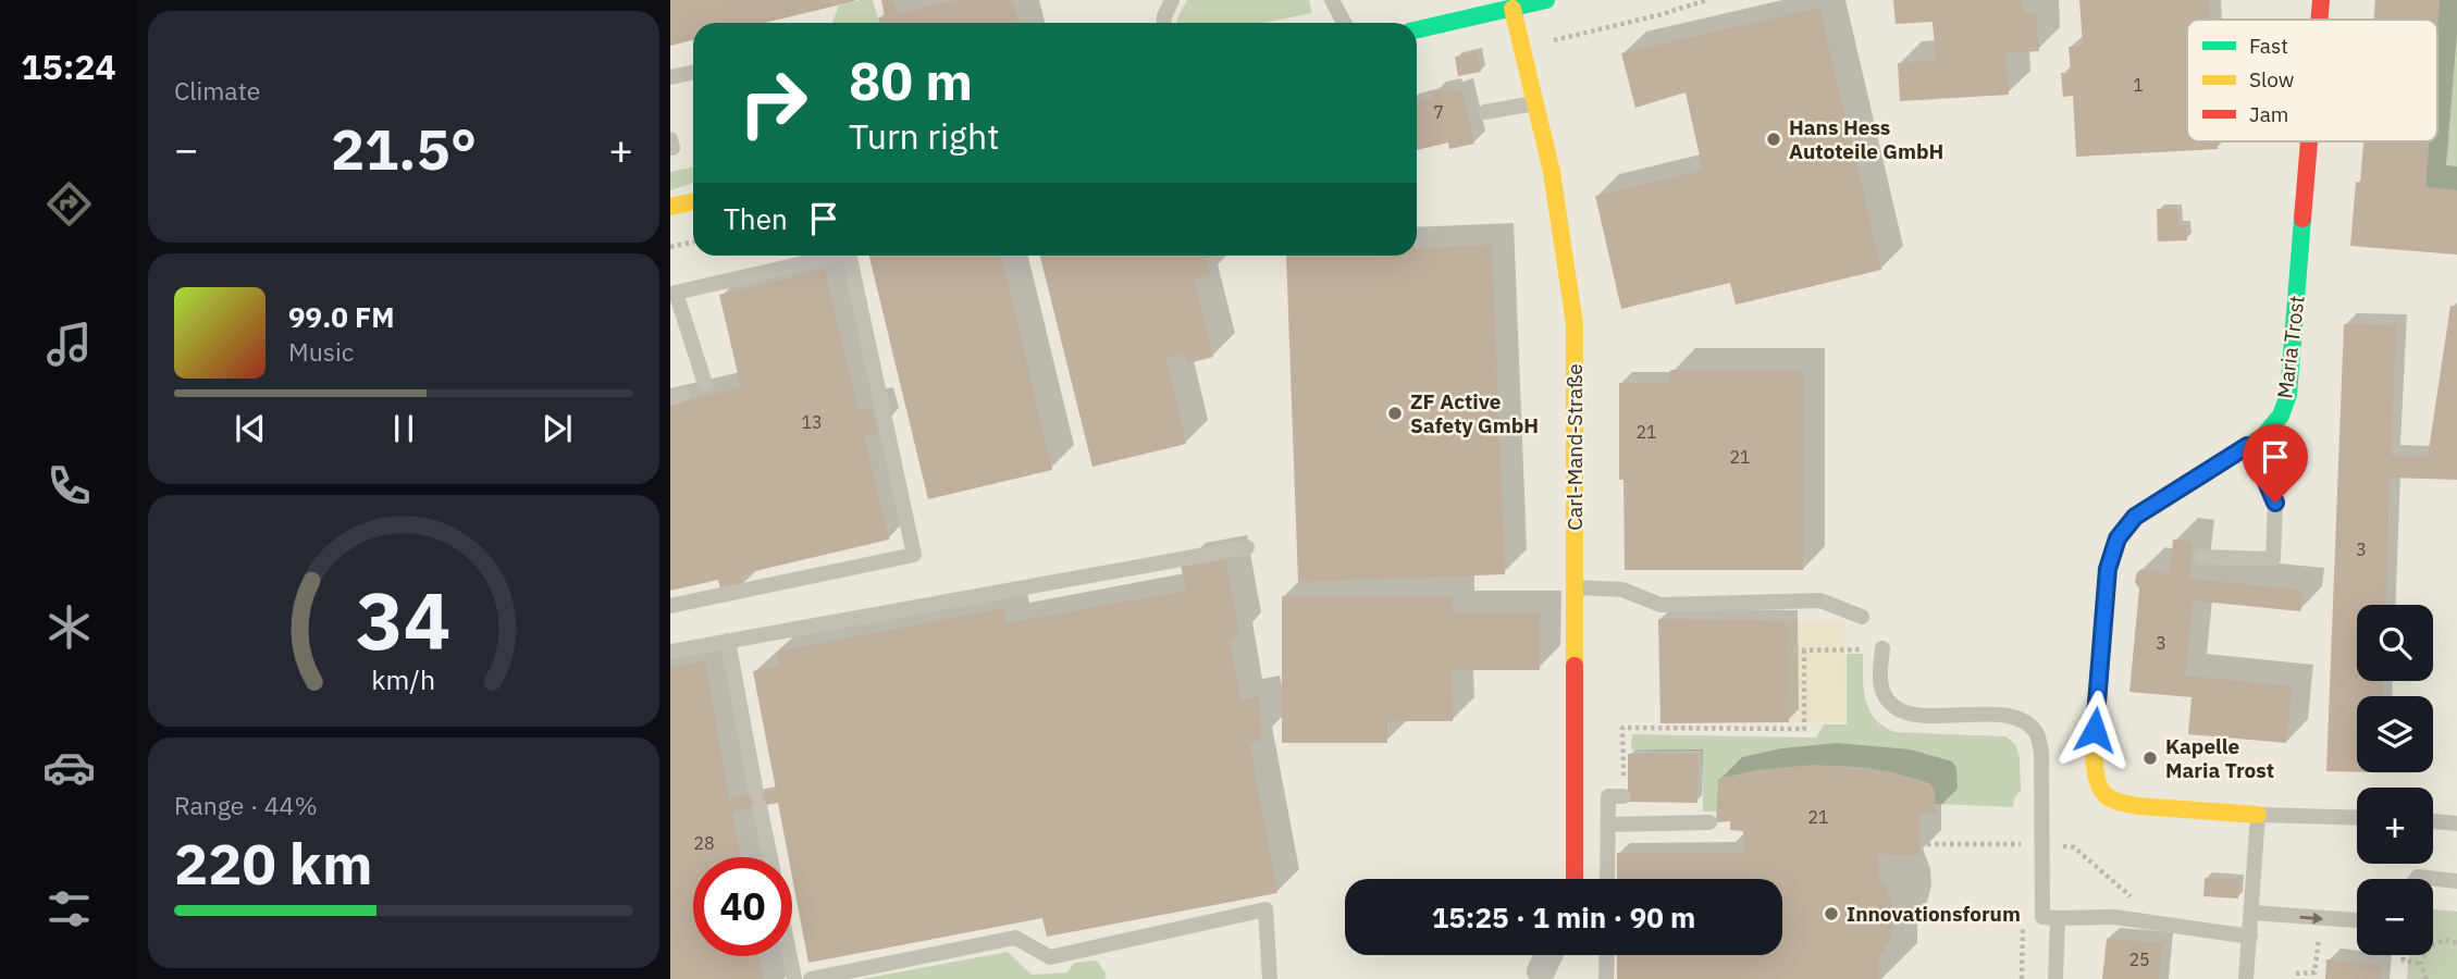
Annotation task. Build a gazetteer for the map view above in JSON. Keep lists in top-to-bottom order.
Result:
{
  "streets": {
    "street": ["Maria Trost", "Carl-Mand-Straße"]
  },
  "places": [
    "Hans Hess Autoteile GmbH",
    "ZF Active Safety GmbH",
    "Kapelle Maria Trost",
    "Innovationsforum"
  ],
  "house_numbers": [
    "1",
    "7",
    "13",
    "21",
    "21",
    "3",
    "3",
    "21",
    "28",
    "25"
  ],
  "legend": ["Fast", "Slow", "Jam"],
  "page": {
    "tabs": "15:24",
    "tile": [
      "Climate",
      ["Range · 44%", "220 km"]
    ],
    "turn": ["80 m", "Turn right"],
    "heat": ["−", "21.5°", "+"],
    "then": "Then",
    "song": ["99.0 FM", "Music"],
    "map_buttons": ["+", "−"],
    "limit": "40",
    "trip": "15:25 · 1 min · 90 m",
    "gauge": ["34", "km/h"]
  }
}
